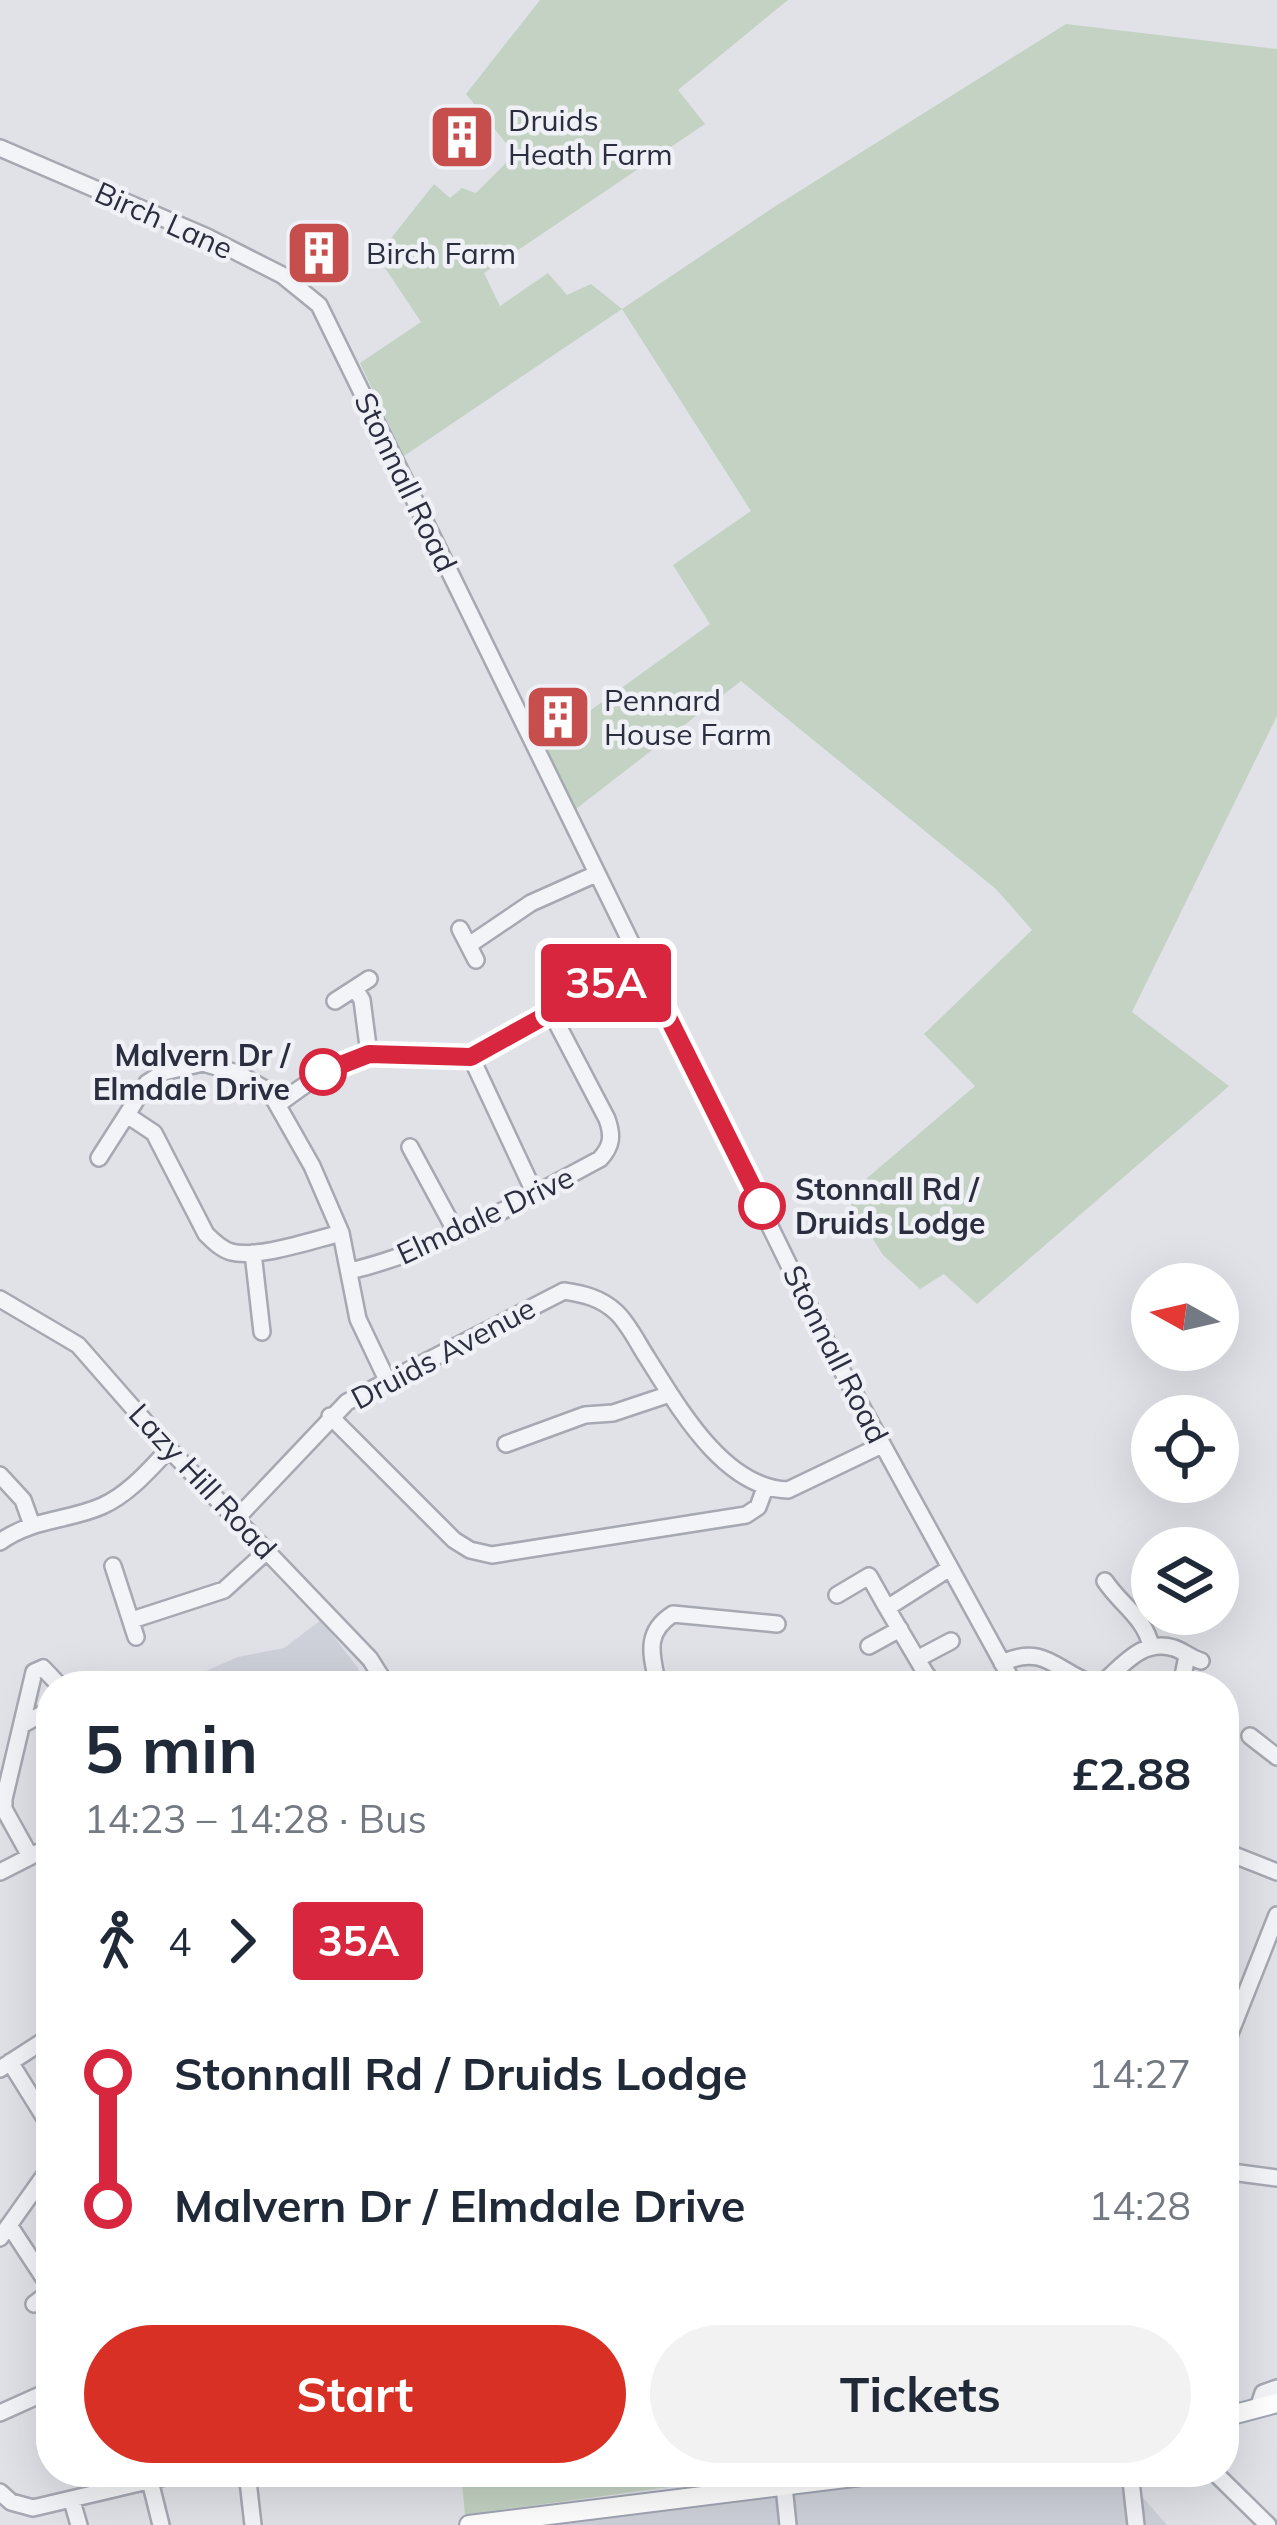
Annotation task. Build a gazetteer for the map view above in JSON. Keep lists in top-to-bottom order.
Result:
{
  "streets": {
    "street": [
      "Birch Lane",
      "Stonnall Road",
      "Elmdale Drive",
      "Druids Avenue",
      "Lazy Hill Road"
    ]
  },
  "crossings": [
    ["Birch Lane", "Stonnall Road"],
    ["Druids Avenue", "Lazy Hill Road"]
  ],
  "places": {
    "building": ["Druids Heath Farm", "Birch Farm", "Pennard House Farm"],
    "other": ["Malvern Dr / Elmdale Drive", "Stonnall Rd / Druids Lodge"]
  },
  "lines": ["bus line 35A"],
  "north": "left",
  "page": {
    "on_map": "35A",
    "heading": ["5 min", "14:23 – 14:28 · Bus", "£2.88"],
    "legs": ["4", "35A"],
    "list": [
      {
        "name": "Stonnall Rd / Druids Lodge",
        "value": "14:27"
      },
      {
        "name": "Malvern Dr / Elmdale Drive",
        "value": "14:28"
      }
    ],
    "buttons": ["Start", "Tickets"]
  }
}
